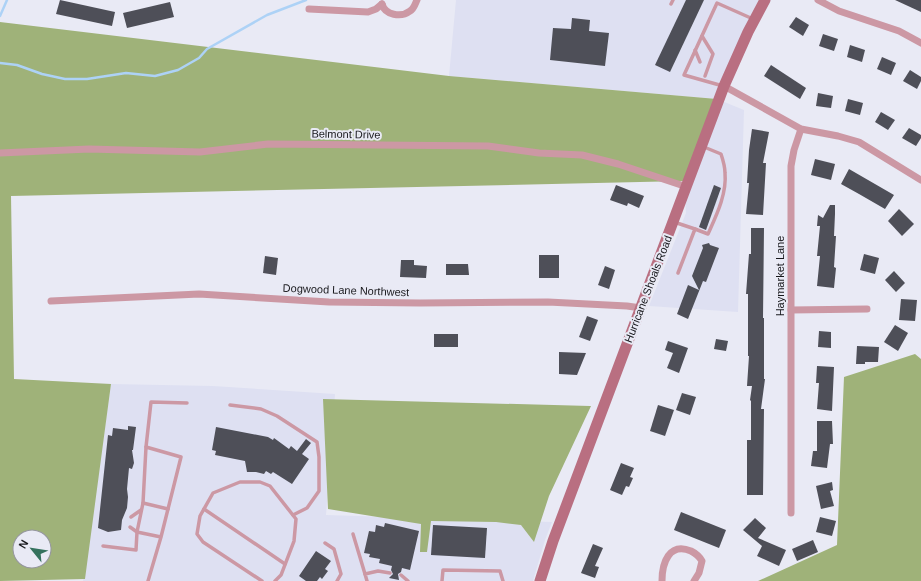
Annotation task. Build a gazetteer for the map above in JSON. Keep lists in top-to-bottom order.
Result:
{
  "streets": {
    "street": [
      "Belmont Drive",
      "Haymarket Lane",
      "Hurricane Shoals Road",
      "Dogwood Lane Northwest"
    ]
  },
  "crossings": [
    ["Belmont Drive", "Hurricane Shoals Road"],
    ["Hurricane Shoals Road", "Dogwood Lane Northwest"]
  ],
  "north": "top left"
}
